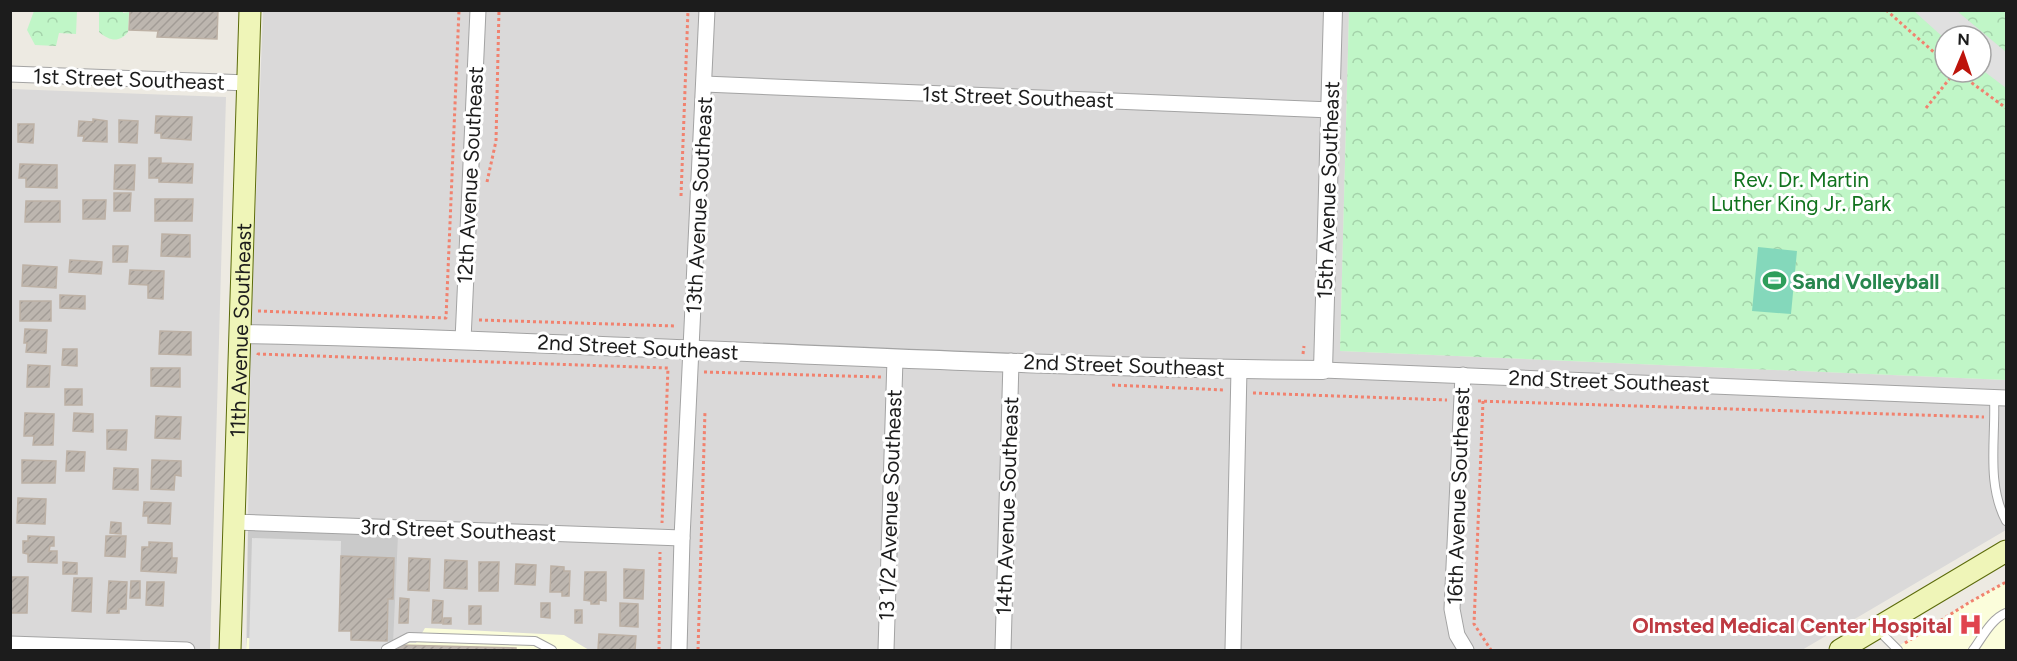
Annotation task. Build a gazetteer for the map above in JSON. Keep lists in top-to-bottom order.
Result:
{
  "streets": {
    "main road": ["11th Avenue Southeast"],
    "street": [
      "1st Street Southeast",
      "12th Avenue Southeast",
      "15th Avenue Southeast",
      "13th Avenue Southeast",
      "2nd Street Southeast",
      "16th Avenue Southeast",
      "13 1/2 Avenue Southeast",
      "14th Avenue Southeast",
      "3rd Street Southeast"
    ]
  },
  "crossings": [
    ["1st Street Southeast", "15th Avenue Southeast"],
    ["1st Street Southeast", "13th Avenue Southeast"],
    ["1st Street Southeast", "11th Avenue Southeast"],
    ["12th Avenue Southeast", "2nd Street Southeast"],
    ["15th Avenue Southeast", "2nd Street Southeast"],
    ["13th Avenue Southeast", "2nd Street Southeast"],
    ["13th Avenue Southeast", "3rd Street Southeast"],
    ["11th Avenue Southeast", "2nd Street Southeast"],
    ["11th Avenue Southeast", "3rd Street Southeast"],
    ["2nd Street Southeast", "16th Avenue Southeast"],
    ["2nd Street Southeast", "13 1/2 Avenue Southeast"],
    ["2nd Street Southeast", "14th Avenue Southeast"]
  ],
  "parks": ["Rev. Dr. Martin Luther King Jr. Park"],
  "places": {
    "sports": ["Sand Volleyball"],
    "hospital": ["Olmsted Medical Center Hospital"]
  },
  "north": "top"
}
